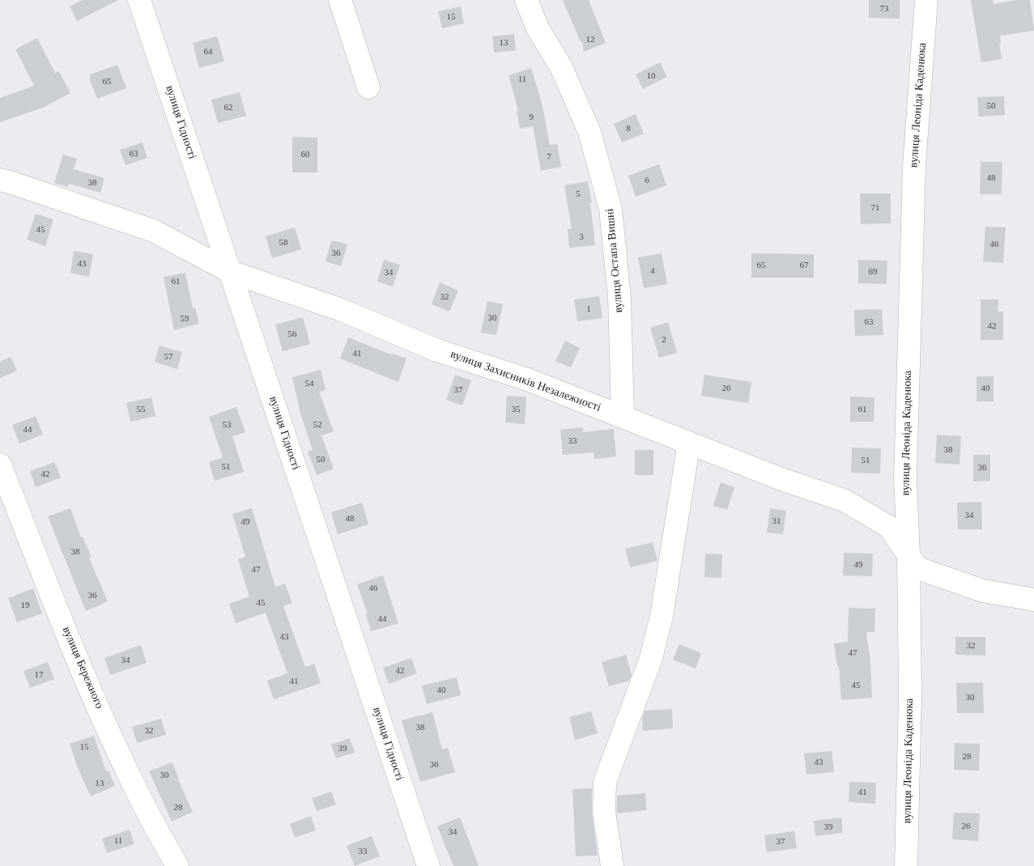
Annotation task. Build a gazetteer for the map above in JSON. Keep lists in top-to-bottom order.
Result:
{
  "streets": {
    "street": [
      "вулиця Леоніда Каденюка",
      "вулиця Гідності",
      "вулиця Остапа Вишні",
      "вулиця Захисників Незалежності",
      "вулиця Бережного"
    ]
  },
  "crossings": [
    ["вулиця Леоніда Каденюка", "вулиця Захисників Незалежності"],
    ["вулиця Гідності", "вулиця Захисників Незалежності"],
    ["вулиця Остапа Вишні", "вулиця Захисників Незалежності"]
  ],
  "house_numbers": [
    "73",
    "15",
    "12",
    "13",
    "64",
    "10",
    "11",
    "65",
    "50",
    "62",
    "9",
    "8",
    "63",
    "60",
    "7",
    "48",
    "6",
    "38",
    "5",
    "71",
    "45",
    "3",
    "58",
    "46",
    "36",
    "43",
    "65",
    "67",
    "4",
    "69",
    "34",
    "61",
    "32",
    "1",
    "30",
    "59",
    "63",
    "42",
    "56",
    "2",
    "41",
    "57",
    "54",
    "26",
    "40",
    "37",
    "55",
    "35",
    "61",
    "53",
    "52",
    "44",
    "33",
    "38",
    "50",
    "51",
    "51",
    "36",
    "42",
    "34",
    "48",
    "31",
    "49",
    "38",
    "49",
    "47",
    "46",
    "36",
    "45",
    "19",
    "44",
    "43",
    "32",
    "47",
    "34",
    "42",
    "17",
    "41",
    "45",
    "40",
    "30",
    "38",
    "32",
    "15",
    "39",
    "28",
    "43",
    "36",
    "30",
    "13",
    "41",
    "28",
    "26",
    "39",
    "34",
    "11",
    "37",
    "33"
  ]
}
